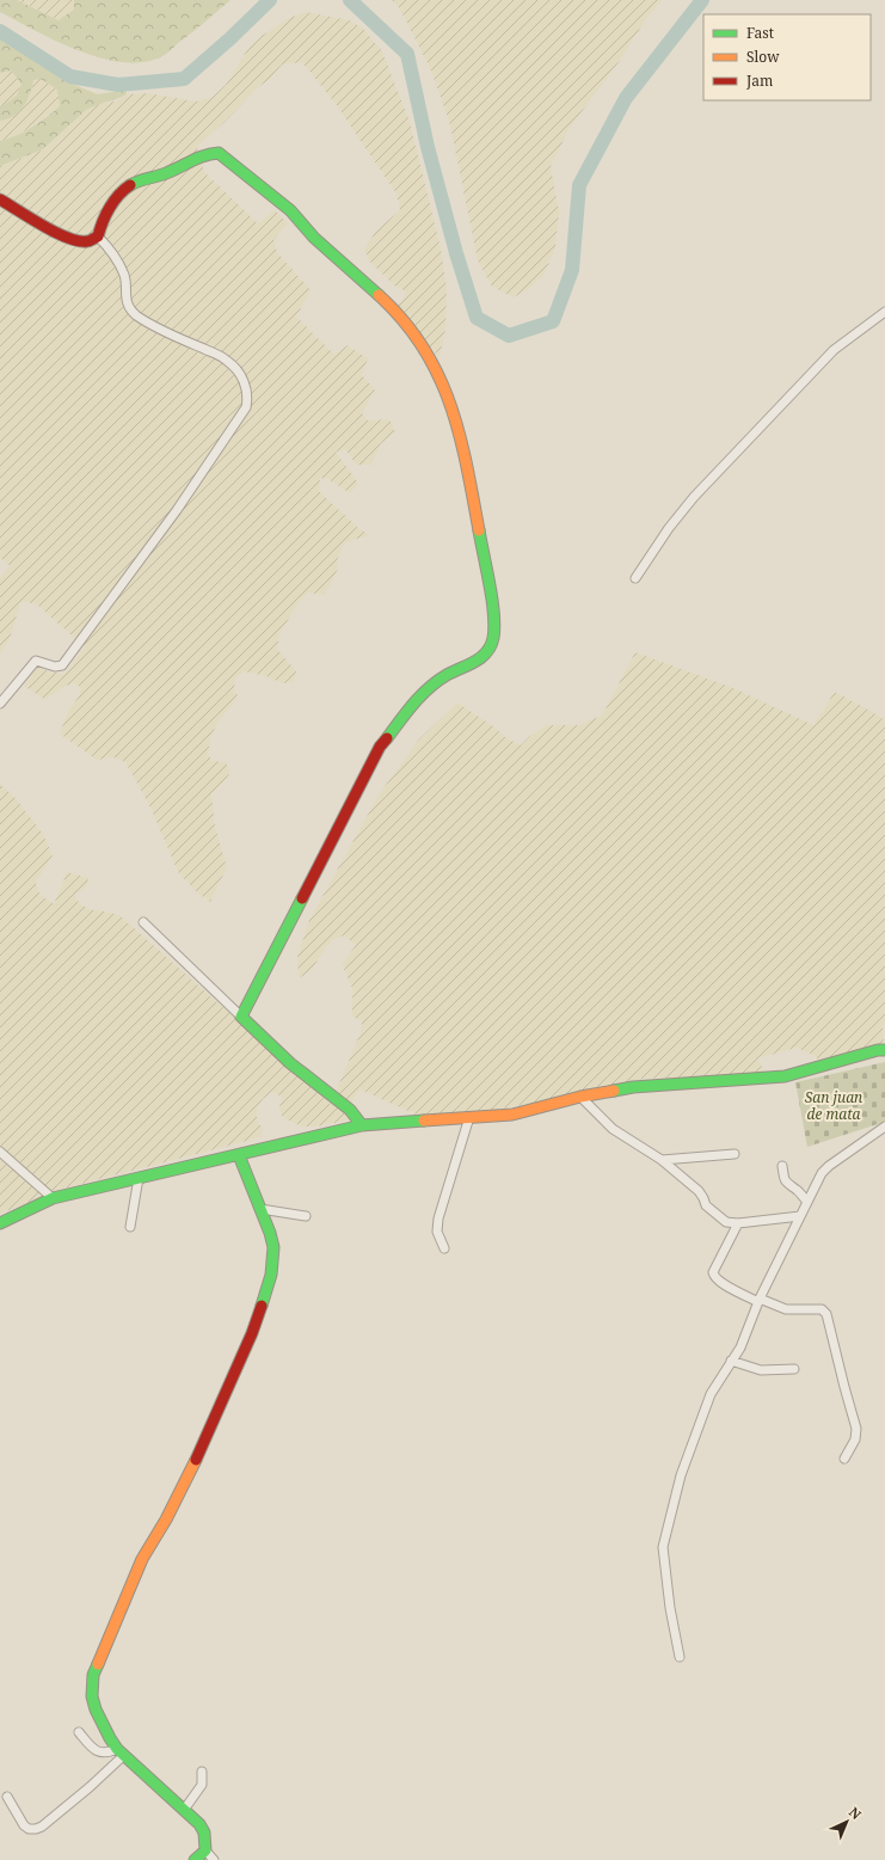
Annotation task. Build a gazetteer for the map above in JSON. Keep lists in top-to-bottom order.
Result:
{
  "parks": ["San juan de mata"],
  "legend": ["Fast", "Slow", "Jam"],
  "north": "top right"
}
